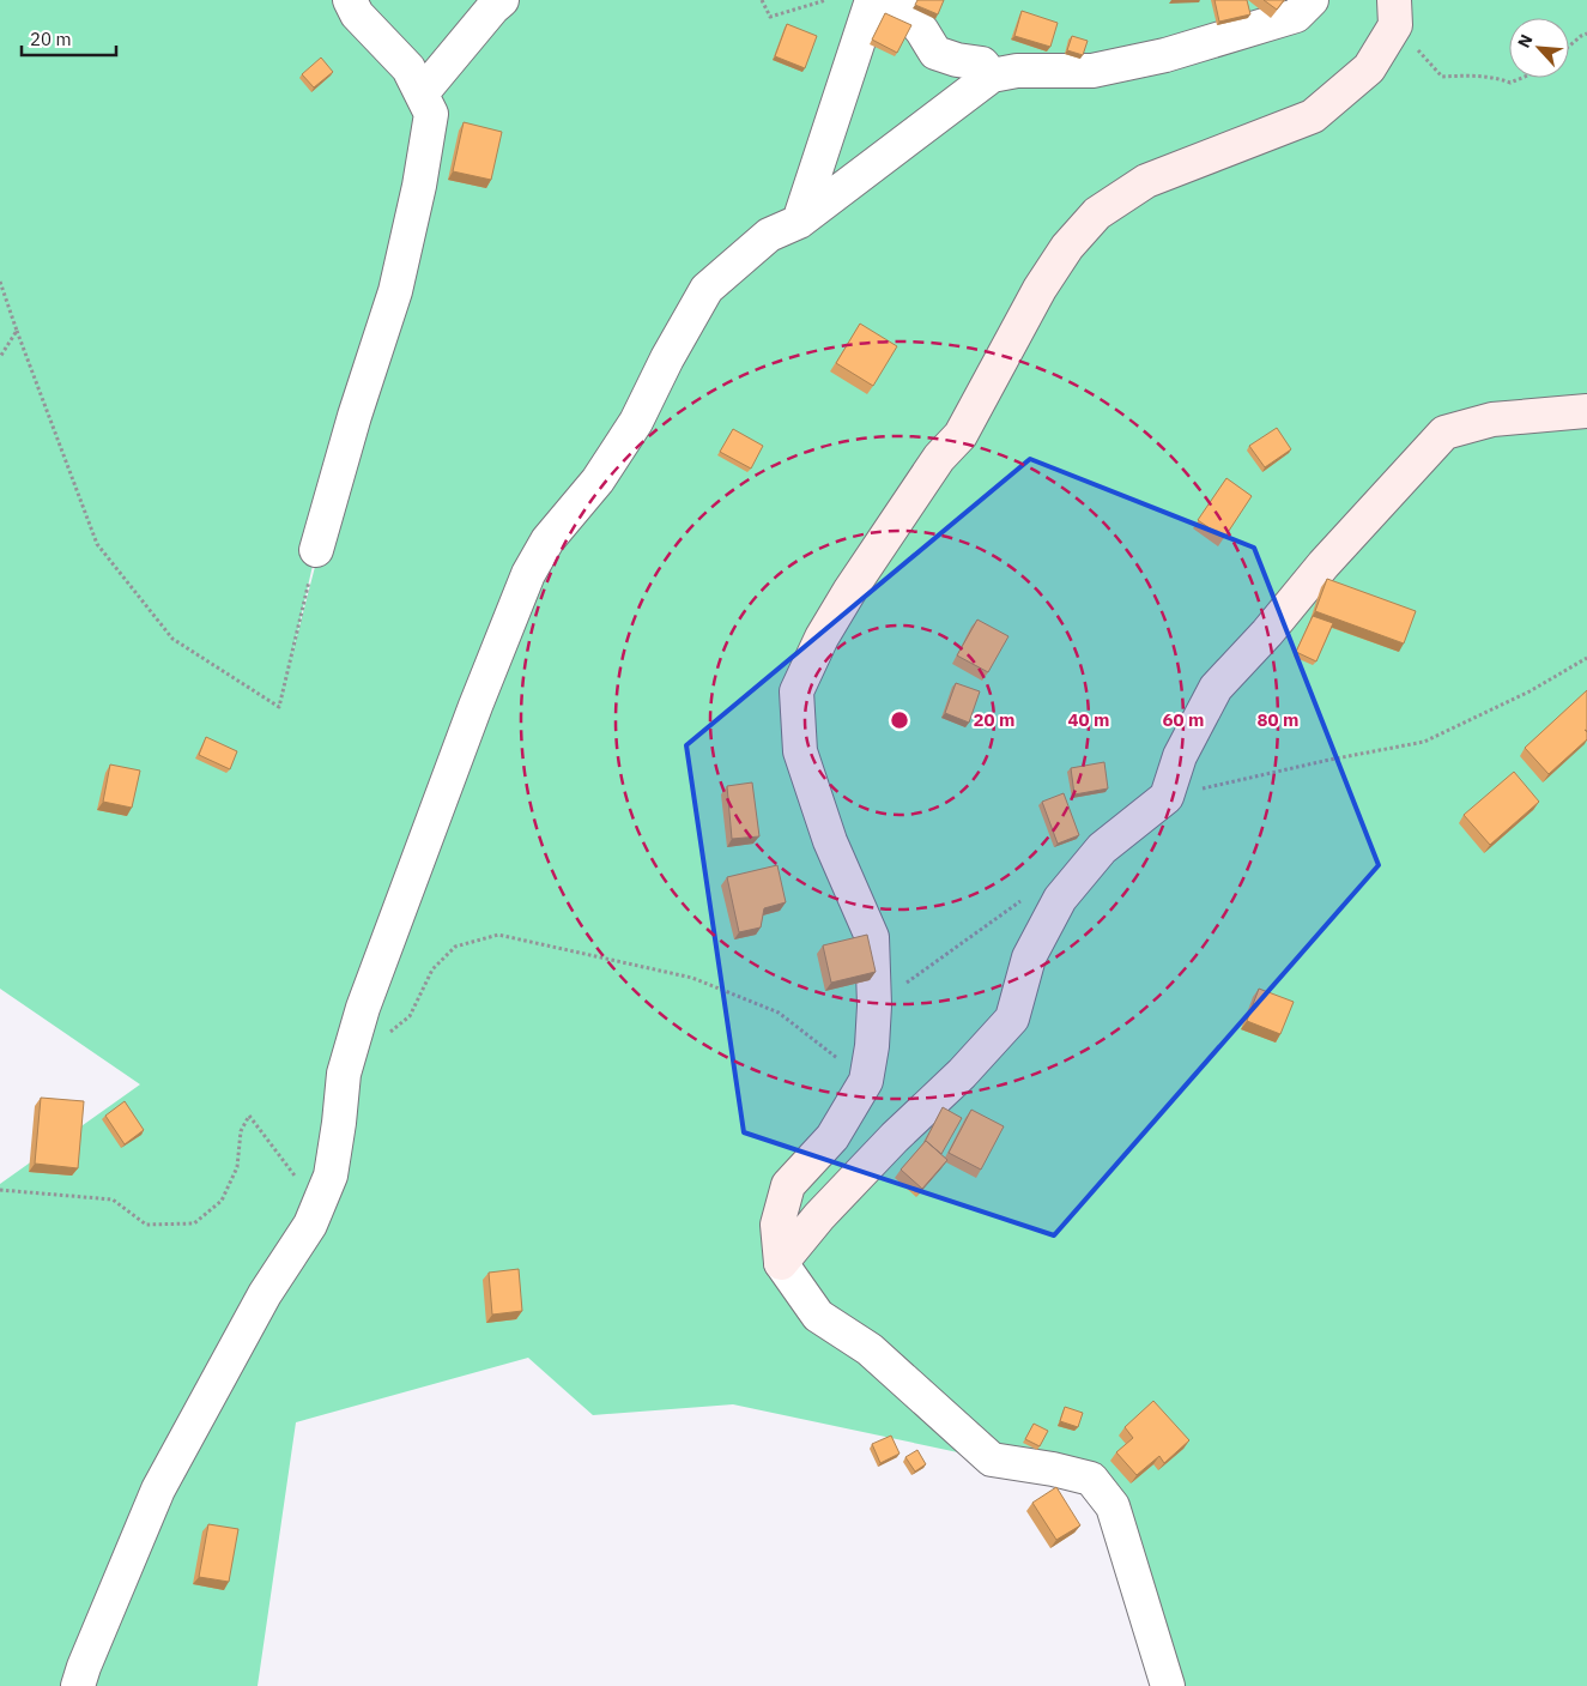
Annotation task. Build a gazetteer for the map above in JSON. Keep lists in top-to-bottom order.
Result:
{
  "scale_bar": "20 m",
  "north": "top left",
  "rings": [
    "20 m",
    "40 m",
    "60 m",
    "80 m"
  ]
}
